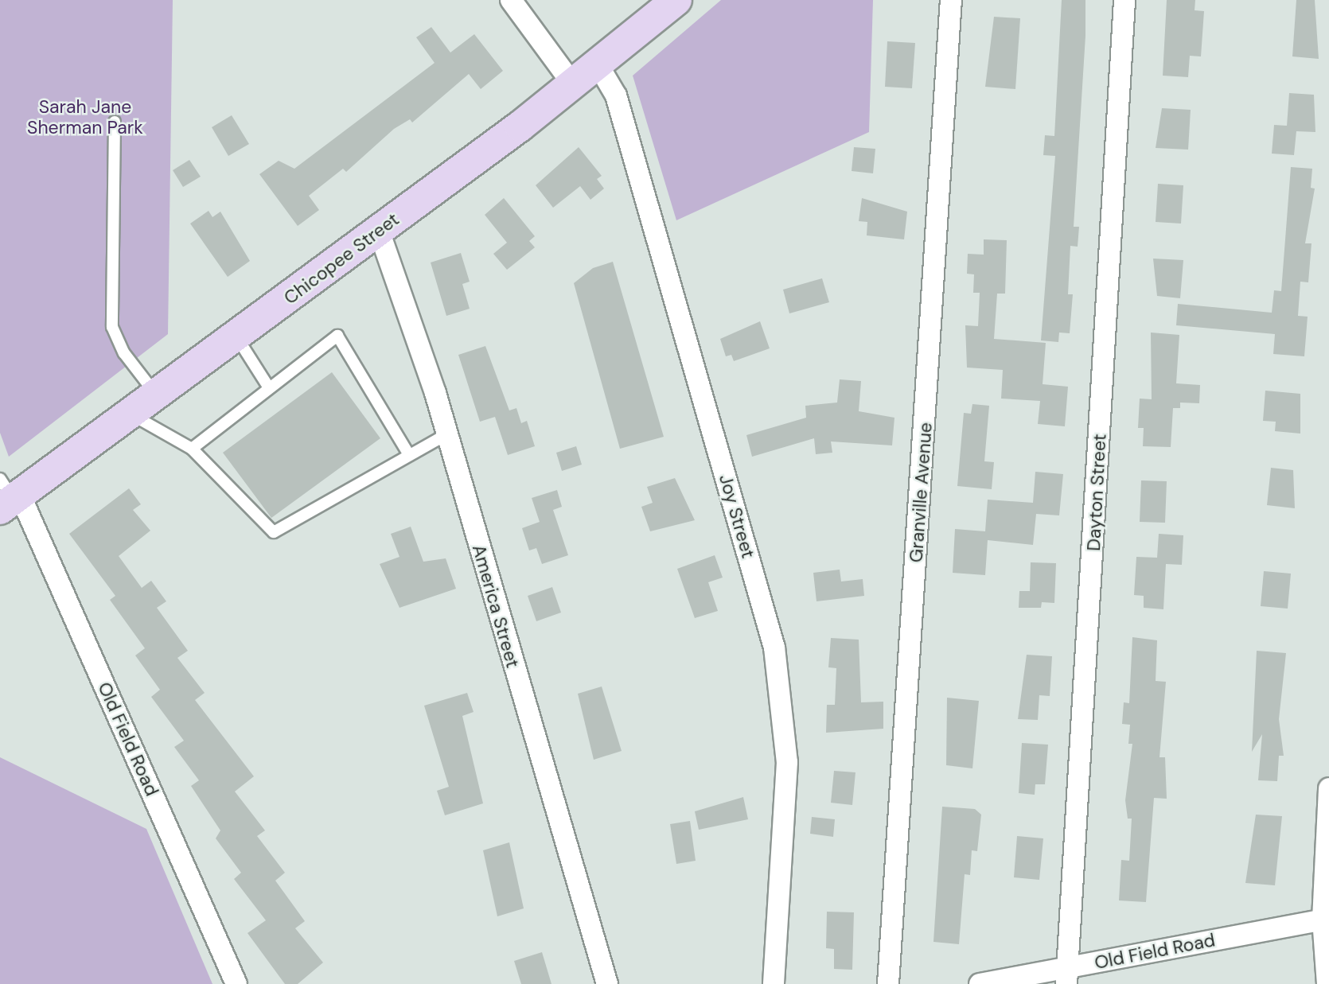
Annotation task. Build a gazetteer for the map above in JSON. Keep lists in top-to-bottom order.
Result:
{
  "streets": {
    "main road": ["Chicopee Street"],
    "street": [
      "Granville Avenue",
      "Dayton Street",
      "Joy Street",
      "America Street",
      "Old Field Road"
    ]
  },
  "crossings": [
    ["Chicopee Street", "Joy Street"],
    ["Chicopee Street", "America Street"],
    ["Chicopee Street", "Old Field Road"],
    ["Dayton Street", "Old Field Road"]
  ],
  "parks": ["Sarah Jane Sherman Park"]
}
